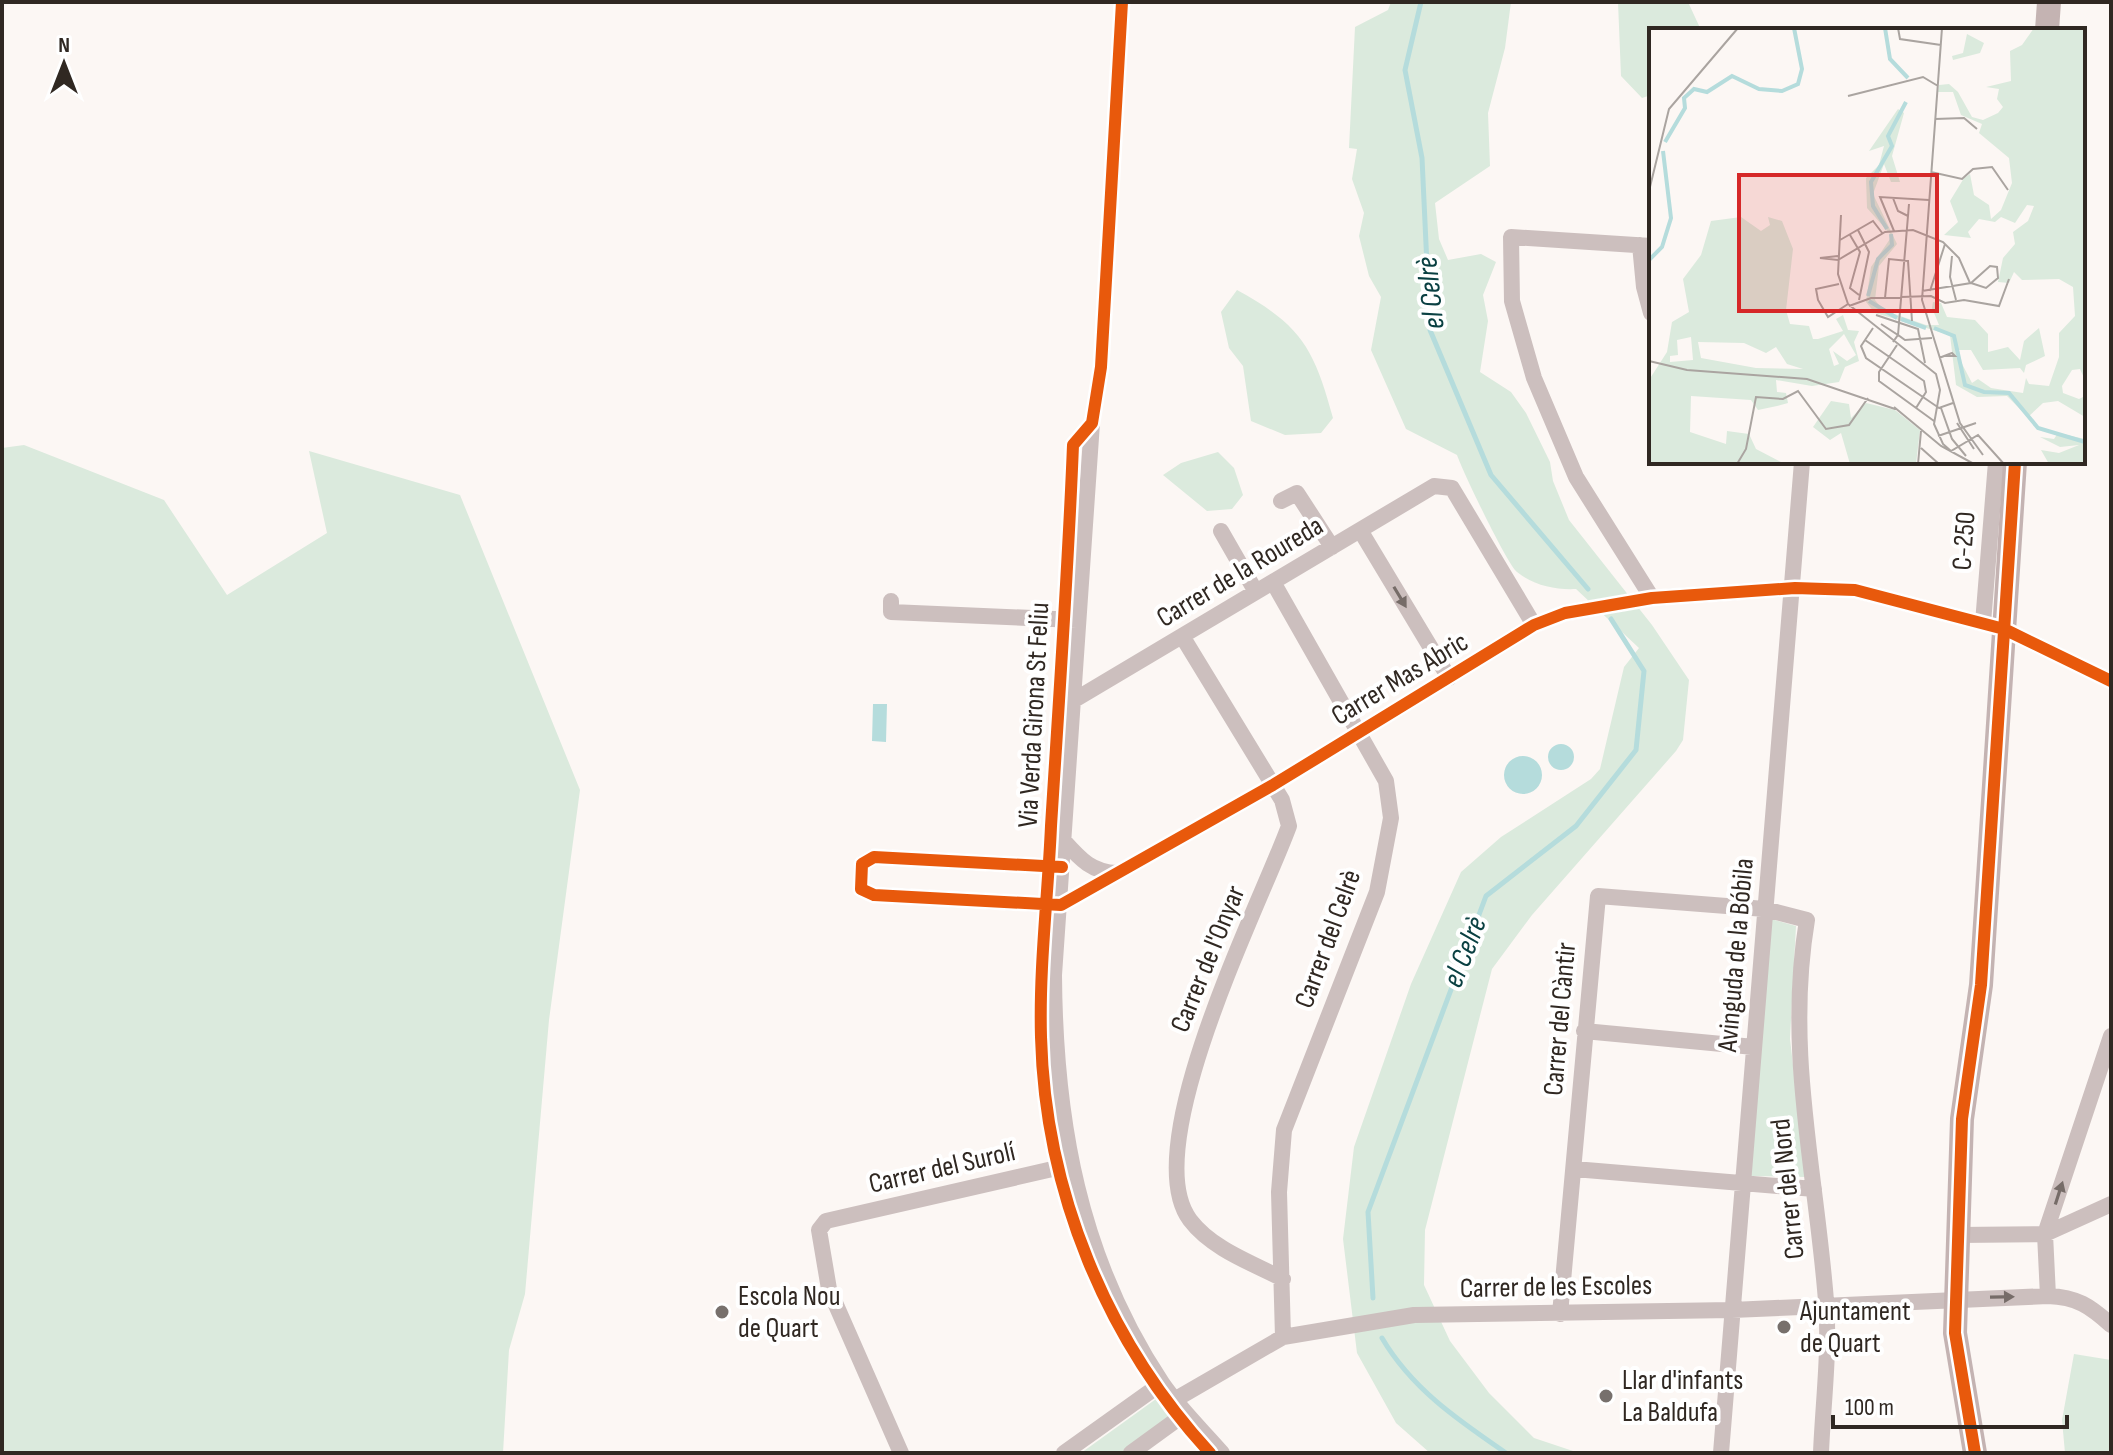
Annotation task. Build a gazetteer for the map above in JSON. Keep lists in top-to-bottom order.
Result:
{
  "streets": {
    "main road": ["C-250"],
    "street": [
      "Carrer de la Roureda",
      "Carrer Mas Abric",
      "Carrer del Celrè",
      "Avinguda de la Bóbila",
      "Carrer de l'Onyar",
      "Carrer del Càntir",
      "Carrer del Surolí",
      "Carrer del Nord",
      "Carrer de les Escoles"
    ],
    "cycle path": ["Via Verda Girona St Feliu"]
  },
  "crossings": [
    ["C-250", "Carrer Mas Abric"],
    ["C-250", "Carrer de les Escoles"],
    ["Carrer de la Roureda", "Carrer Mas Abric"],
    ["Carrer de la Roureda", "Carrer del Celrè"],
    ["Carrer de la Roureda", "Carrer de l'Onyar"],
    ["Carrer Mas Abric", "Carrer del Celrè"],
    ["Carrer Mas Abric", "Avinguda de la Bóbila"],
    ["Carrer Mas Abric", "Carrer de l'Onyar"],
    ["Carrer del Celrè", "Carrer de l'Onyar"],
    ["Carrer del Celrè", "Carrer de les Escoles"],
    ["Avinguda de la Bóbila", "Carrer del Càntir"],
    ["Avinguda de la Bóbila", "Carrer del Nord"],
    ["Avinguda de la Bóbila", "Carrer de les Escoles"],
    ["Carrer del Càntir", "Carrer del Nord"],
    ["Carrer del Càntir", "Carrer de les Escoles"],
    ["Carrer del Nord", "Carrer de les Escoles"]
  ],
  "water": ["el Celrè"],
  "places": ["Escola Nou de Quart", "Ajuntament de Quart", "Llar d'infants La Baldufa"],
  "scale_bar": "100 m",
  "north": "top"
}
